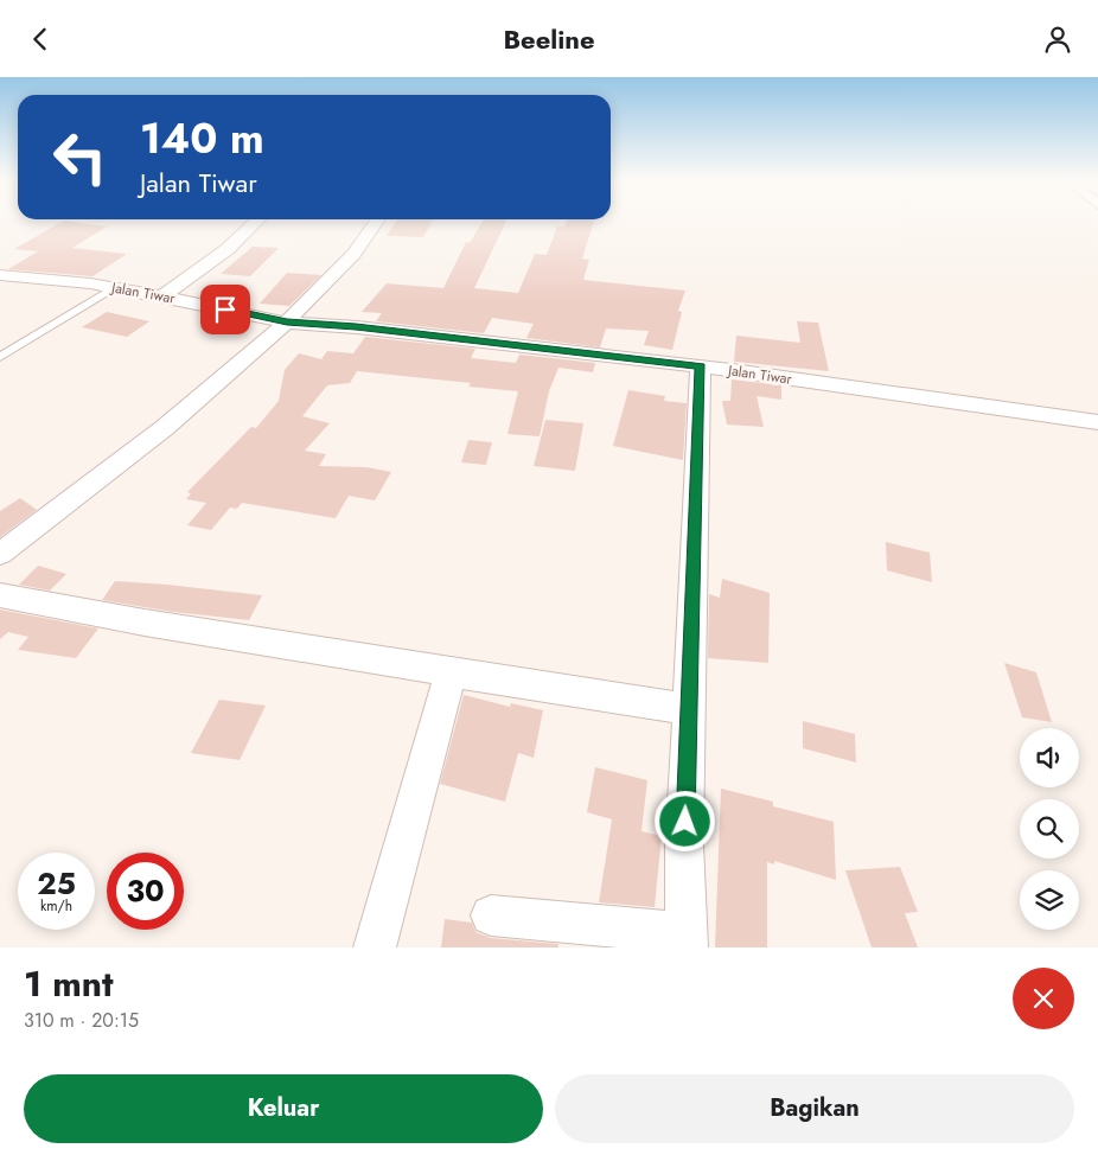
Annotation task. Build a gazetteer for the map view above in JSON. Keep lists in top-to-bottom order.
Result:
{
  "streets": {
    "street": ["Jalan Tiwar"]
  },
  "page": {
    "header": "Beeline",
    "turn": ["140 m", "Jalan Tiwar"],
    "speed": "25 km/h",
    "limit": "30",
    "heading": ["1 mnt", "310 m · 20:15"],
    "buttons": ["Keluar", "Bagikan"]
  }
}
